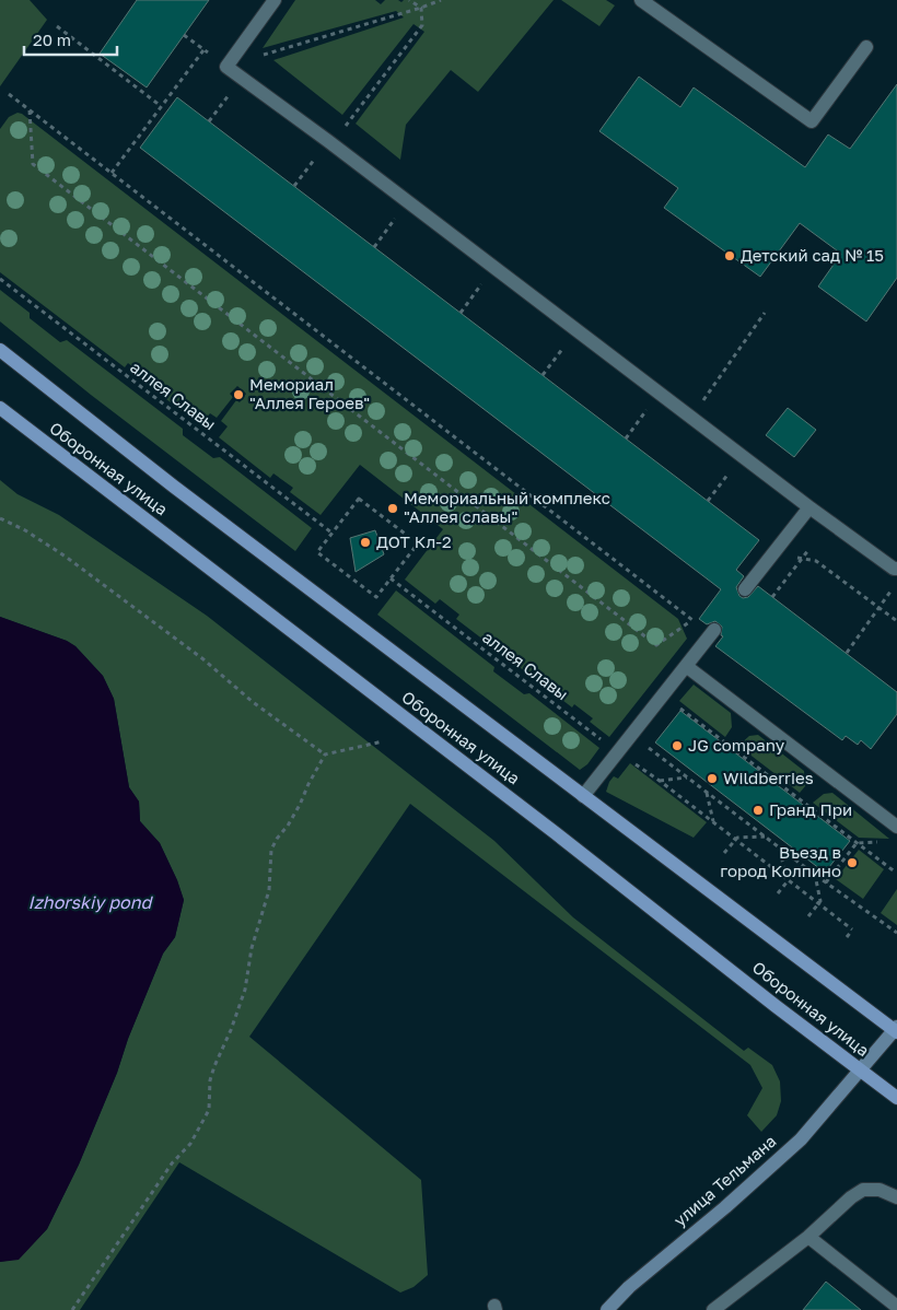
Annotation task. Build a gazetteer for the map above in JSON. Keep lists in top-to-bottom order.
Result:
{
  "streets": {
    "main road": ["Оборонная улица", "улица Тельмана"],
    "path": ["аллея Славы"]
  },
  "crossings": [
    ["Оборонная улица", "улица Тельмана"]
  ],
  "water": ["Izhorskiy pond"],
  "places": [
    "Детский сад № 15",
    "Мемориал \"Аллея Героев\"",
    "Мемориальный комплекс \"Аллея славы\"",
    "ДОТ Кл-2",
    "JG company",
    "Wildberries",
    "Гранд При",
    "Въезд в город Колпино"
  ],
  "scale_bar": "20 m"
}
